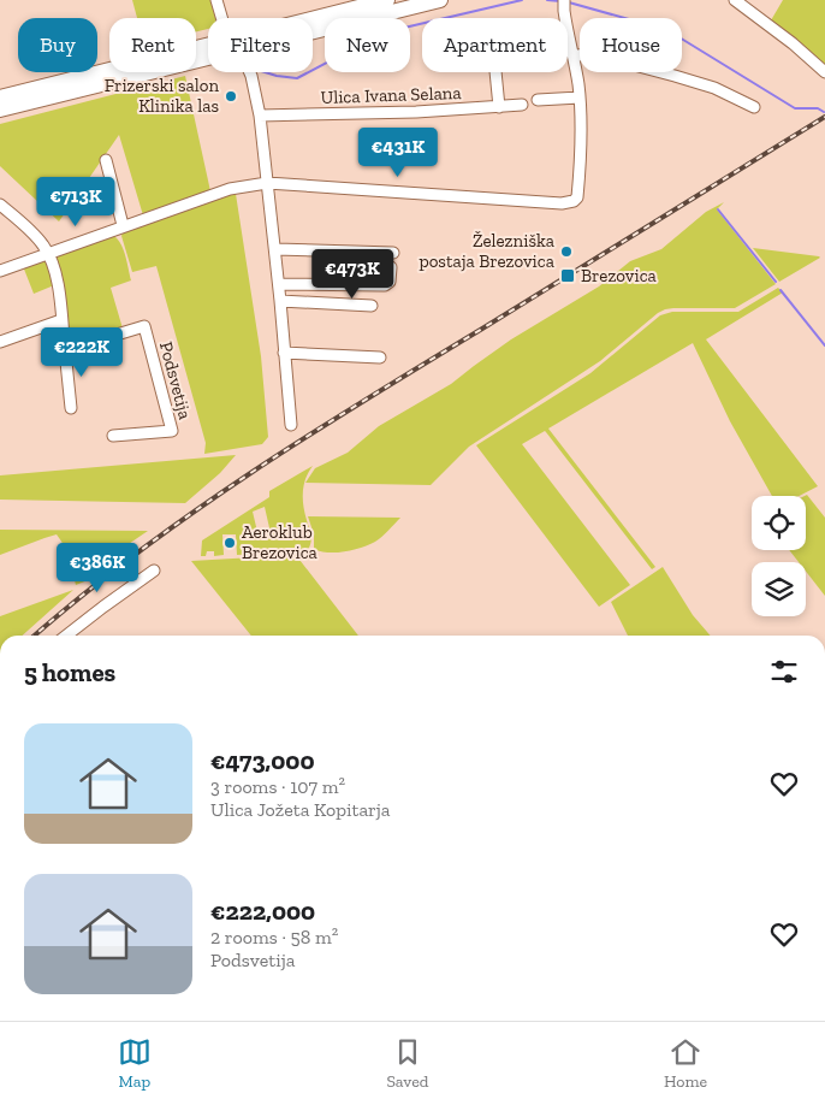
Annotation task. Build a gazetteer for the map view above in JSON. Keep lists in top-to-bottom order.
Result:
{
  "streets": {
    "street": ["Ulica Ivana Selana", "Podsvetija"]
  },
  "places": {
    "other": ["Frizerski salon Klinika las", "Železniška postaja Brezovica", "Aeroklub Brezovica"],
    "transit": ["Brezovica"]
  },
  "page": {
    "chip": [
      "Buy",
      "Rent",
      "Filters",
      "New",
      "Apartment",
      "House"
    ],
    "price": [
      "€431K",
      "€713K",
      "€473K",
      "€222K",
      "€386K"
    ],
    "heading": "5 homes",
    "list": [
      {
        "name": "€473,000",
        "note": "3 rooms · 107 m² · Ulica Jožeta Kopitarja"
      },
      {
        "name": "€222,000",
        "note": "2 rooms · 58 m² · Podsvetija"
      }
    ],
    "tabs": ["Map", "Saved", "Home"]
  }
}
